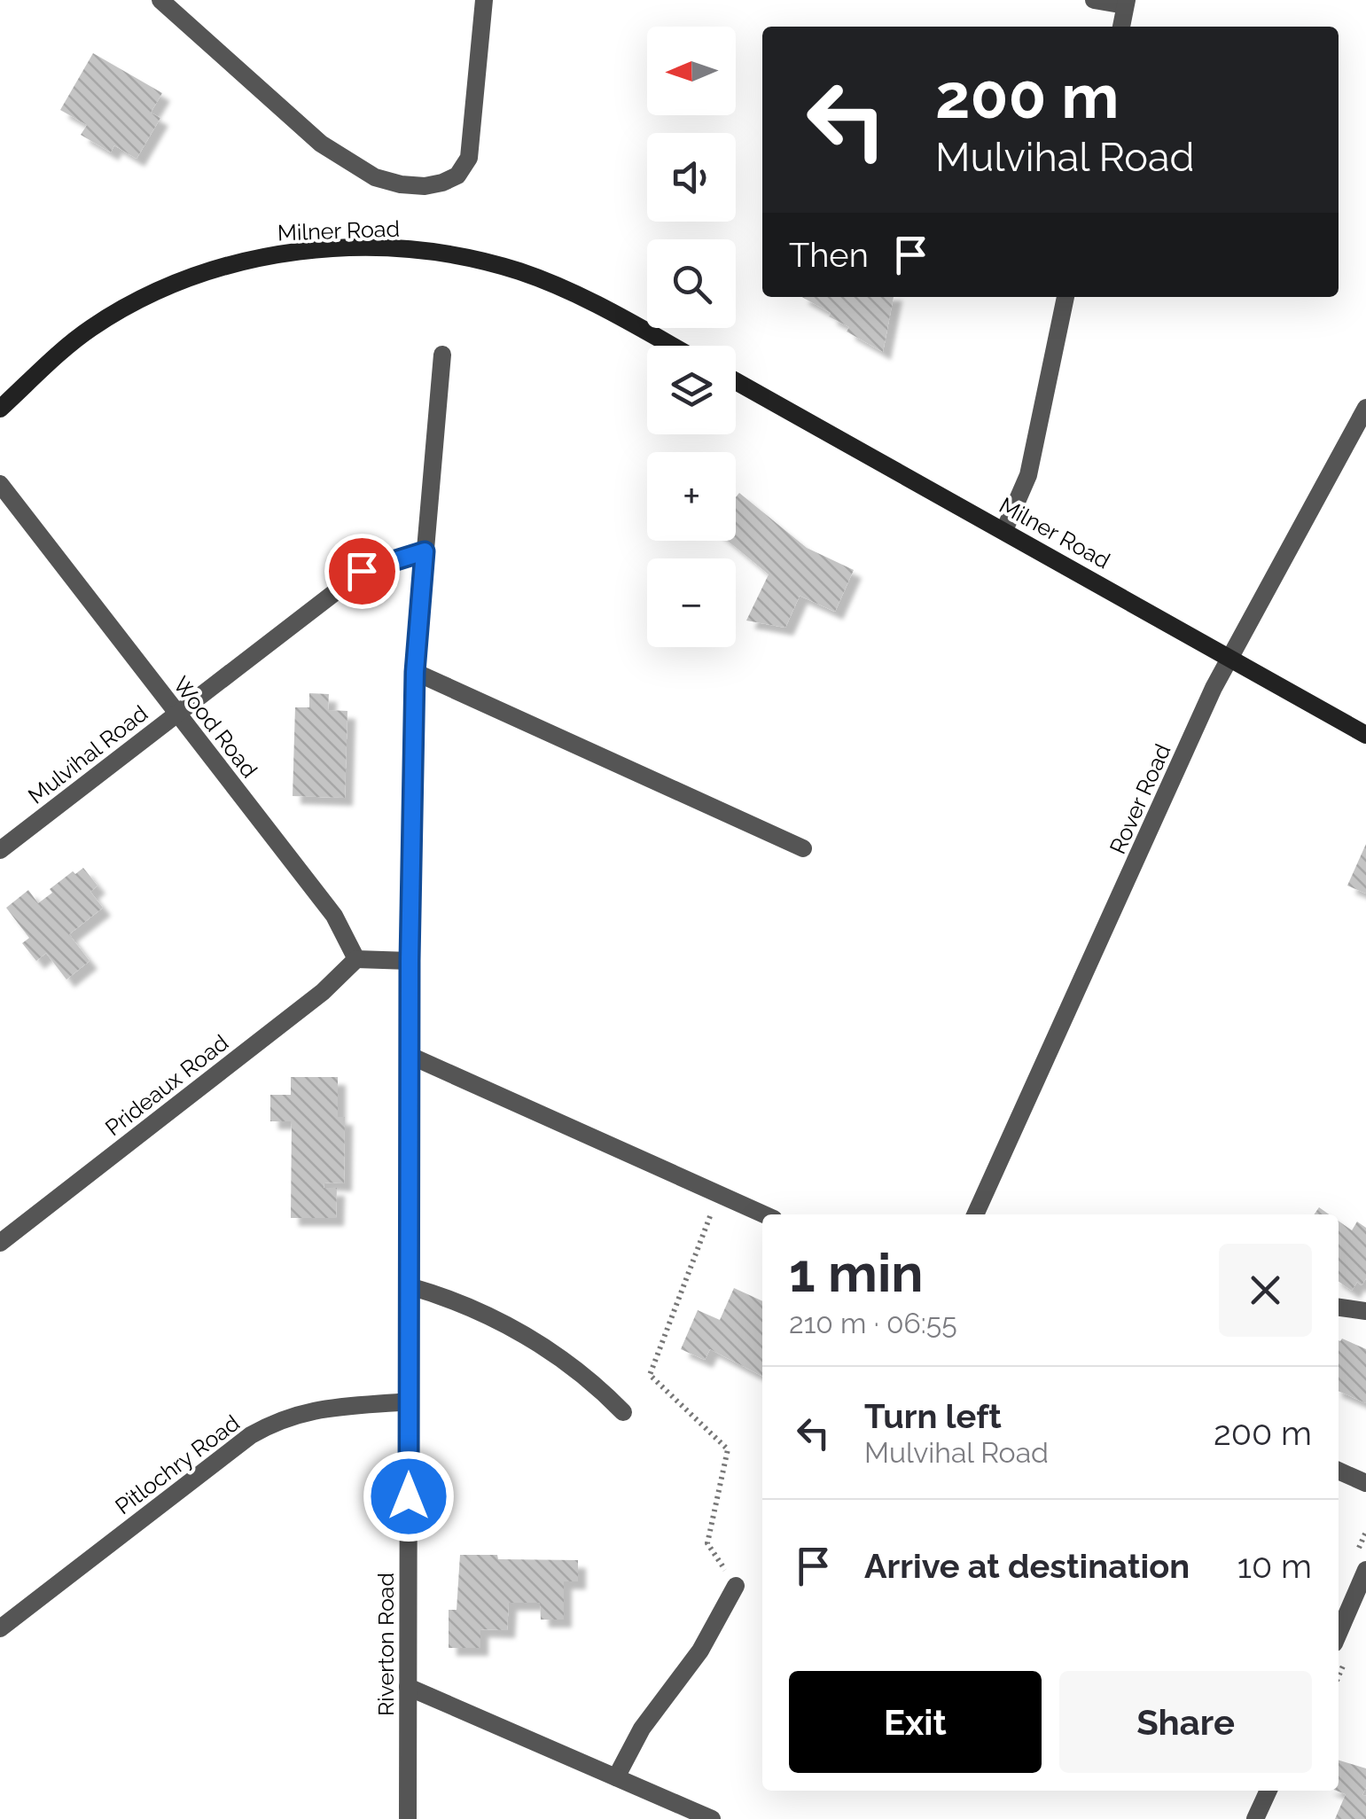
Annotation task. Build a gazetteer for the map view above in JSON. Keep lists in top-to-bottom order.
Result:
{
  "streets": {
    "main road": ["Milner Road"],
    "street": [
      "Wood Road",
      "Mulvihal Road",
      "Rover Road",
      "Prideaux Road",
      "Pitlochry Road",
      "Riverton Road"
    ]
  },
  "crossings": [
    ["Milner Road", "Rover Road"],
    ["Wood Road", "Mulvihal Road"],
    ["Wood Road", "Prideaux Road"],
    ["Mulvihal Road", "Riverton Road"],
    ["Pitlochry Road", "Riverton Road"]
  ],
  "north": "left",
  "page": {
    "map_buttons": ["+", "−"],
    "turn": ["200 m", "Mulvihal Road"],
    "then": "Then",
    "heading": ["1 min", "210 m · 06:55"],
    "list": [
      {
        "name": "Turn left",
        "note": "Mulvihal Road",
        "value": "200 m"
      },
      {
        "name": "Arrive at destination",
        "value": "10 m"
      }
    ],
    "buttons": ["Exit", "Share"]
  }
}
